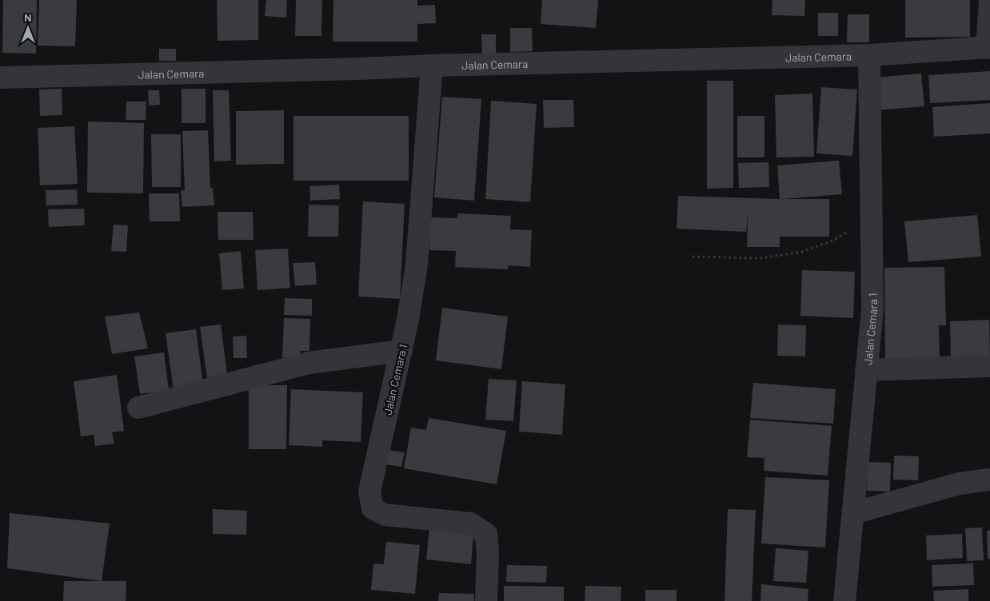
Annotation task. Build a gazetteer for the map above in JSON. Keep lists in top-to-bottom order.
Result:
{
  "streets": {
    "street": ["Jalan Cemara", "Jalan Cemara 1"]
  },
  "crossings": [
    ["Jalan Cemara", "Jalan Cemara 1"]
  ],
  "north": "top"
}
